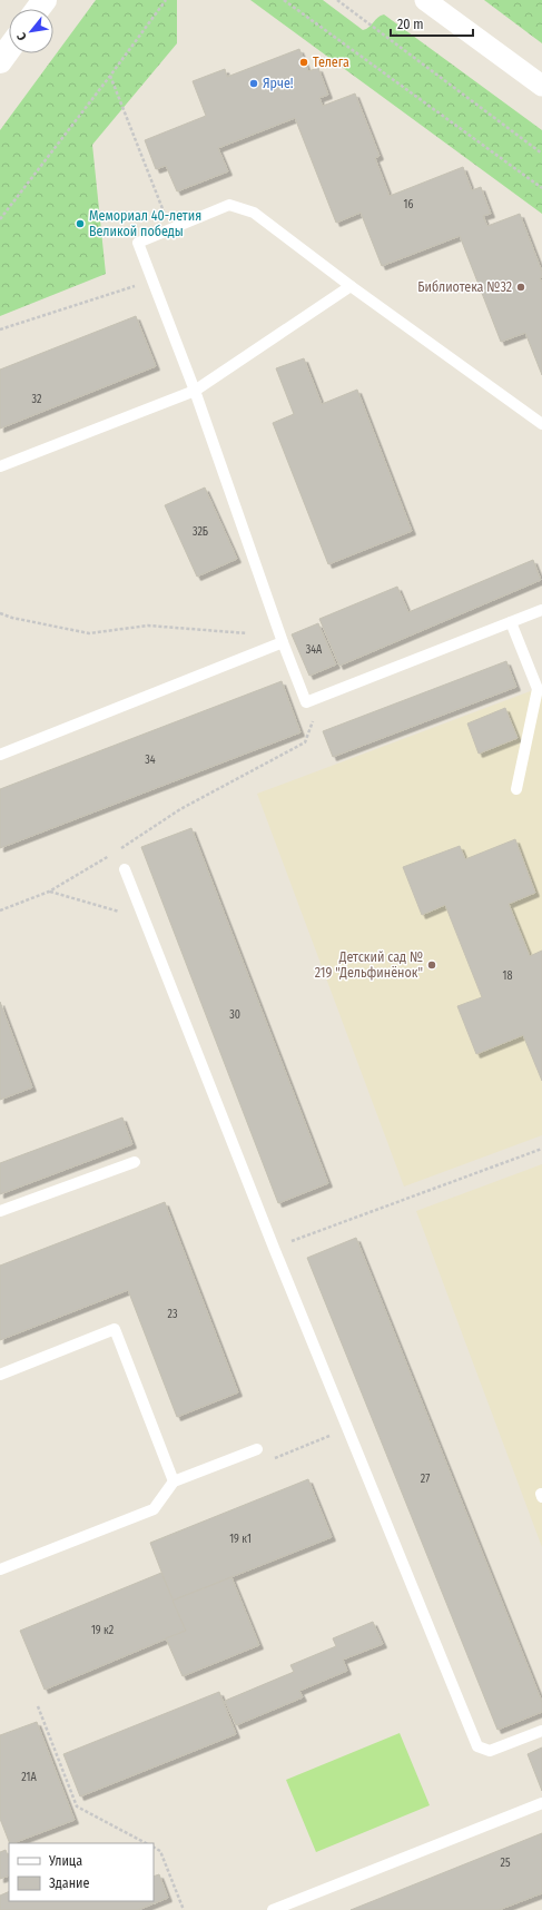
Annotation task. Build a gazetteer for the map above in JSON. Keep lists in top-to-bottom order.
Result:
{
  "places": [
    "Телега",
    "Ярче!",
    "Мемориал 40-летия Великой победы",
    "Библиотека №32",
    "Детский сад № 219 \"Дельфинёнок\""
  ],
  "house_numbers": [
    "16",
    "32",
    "32Б",
    "34А",
    "34",
    "18",
    "30",
    "23",
    "27",
    "19 к1",
    "19 к2",
    "21А",
    "25"
  ],
  "legend": ["Улица", "Здание"],
  "scale_bar": "20 m",
  "north": "bottom left"
}
